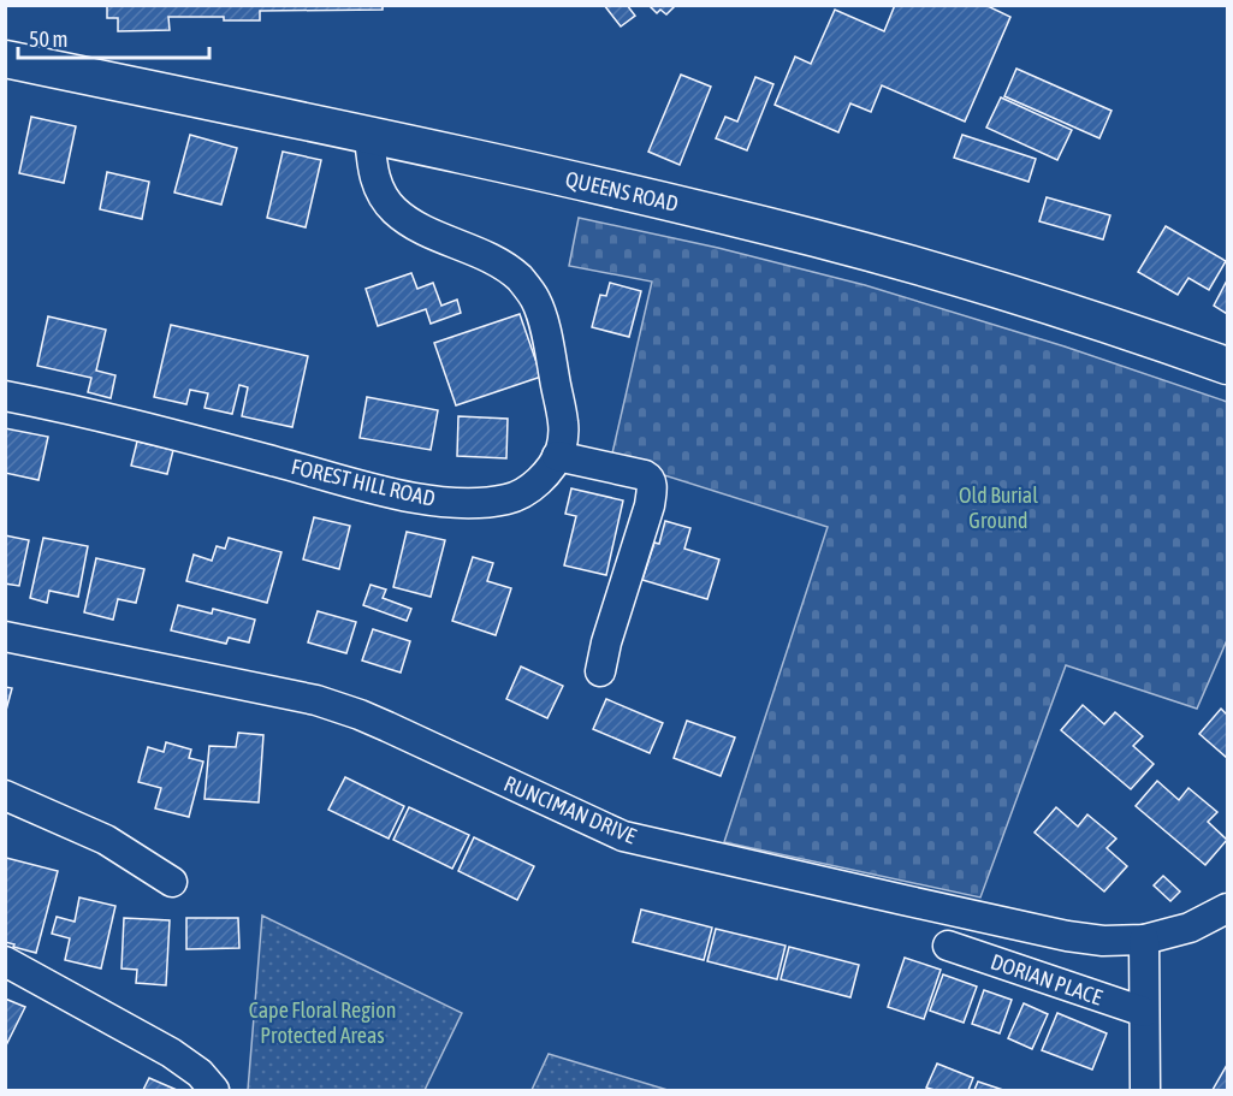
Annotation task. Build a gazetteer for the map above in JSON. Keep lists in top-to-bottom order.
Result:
{
  "streets": {
    "main road": ["QUEENS ROAD"],
    "street": ["FOREST HILL ROAD", "RUNCIMAN DRIVE", "DORIAN PLACE"]
  },
  "crossings": [
    ["QUEENS ROAD", "FOREST HILL ROAD"]
  ],
  "parks": ["Old Burial Ground", "Cape Floral Region Protected Areas"],
  "scale_bar": "50 m"
}
